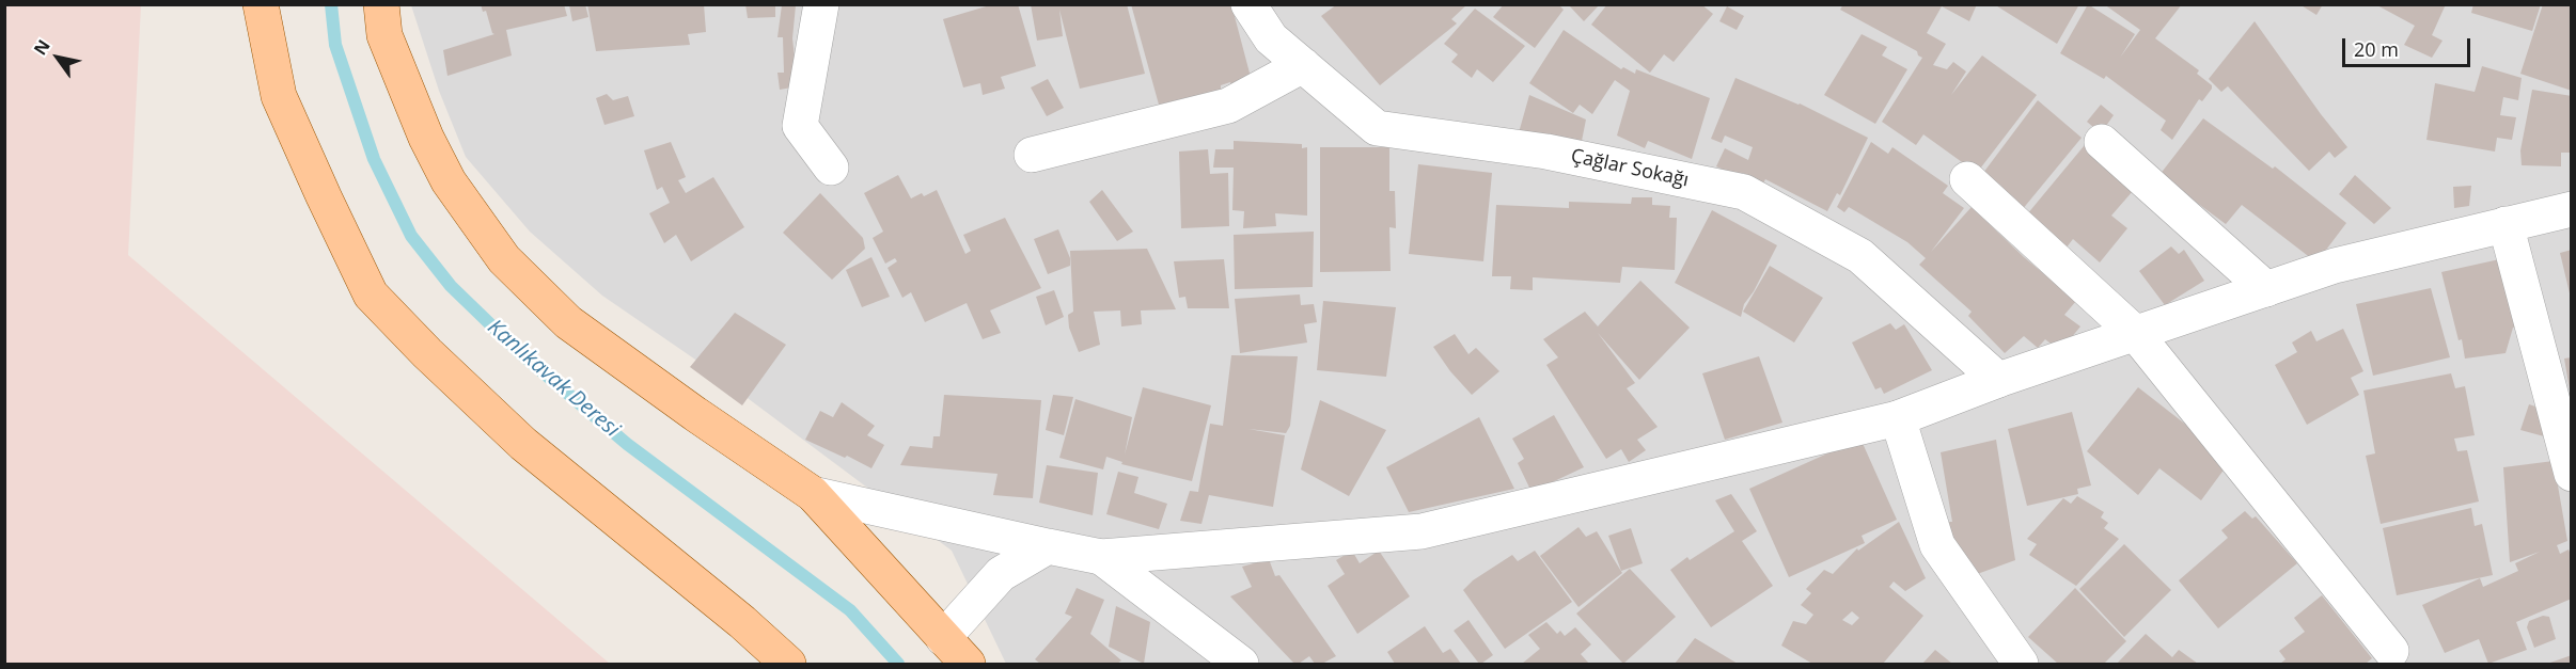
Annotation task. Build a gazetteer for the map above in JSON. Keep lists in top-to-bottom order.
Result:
{
  "streets": {
    "street": ["Çağlar Sokağı"]
  },
  "water": ["Kanlıkavak Deresi"],
  "scale_bar": "20 m",
  "north": "top left"
}
